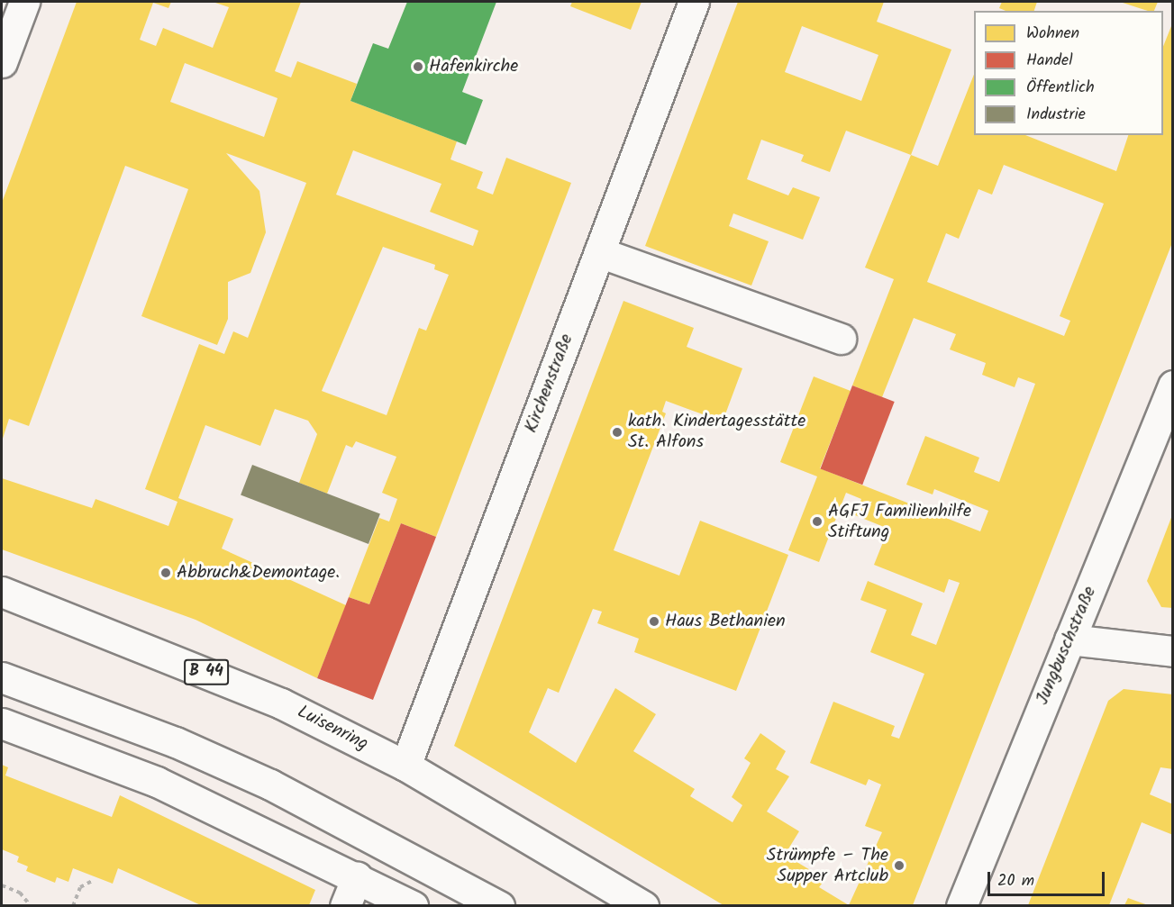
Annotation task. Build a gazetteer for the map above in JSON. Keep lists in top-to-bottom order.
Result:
{
  "streets": {
    "street": [
      "Kirchenstraße",
      "Jungbuschstraße",
      "B 44",
      "Luisenring"
    ]
  },
  "crossings": [
    ["Kirchenstraße", "Luisenring"]
  ],
  "places": [
    "Hafenkirche",
    "kath. Kindertagesstätte St. Alfons",
    "AGFJ Familienhilfe Stiftung",
    "Abbruch&Demontage.",
    "Haus Bethanien",
    "Strümpfe – The Supper Artclub"
  ],
  "legend": [
    "Wohnen",
    "Handel",
    "Öffentlich",
    "Industrie"
  ],
  "scale_bar": "20 m"
}
